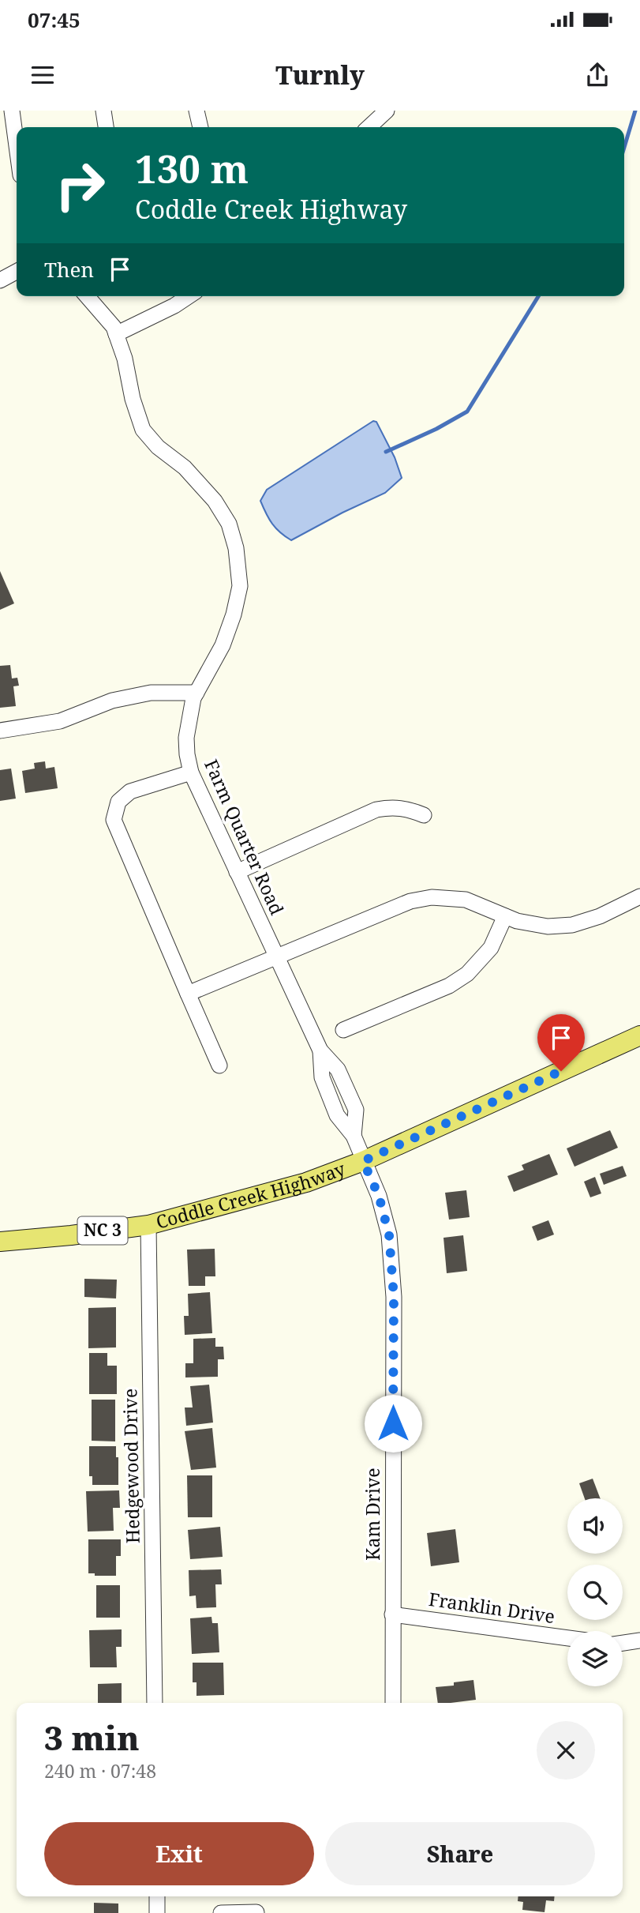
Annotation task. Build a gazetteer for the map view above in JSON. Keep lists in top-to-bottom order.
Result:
{
  "streets": {
    "main road": ["Coddle Creek Highway", "NC 3"],
    "street": [
      "Farm Quarter Road",
      "Hedgewood Drive",
      "Kam Drive",
      "Franklin Drive"
    ]
  },
  "crossings": [
    ["Farm Quarter Road", "Coddle Creek Highway"],
    ["Farm Quarter Road", "Kam Drive"],
    ["Coddle Creek Highway", "Hedgewood Drive"],
    ["Coddle Creek Highway", "Kam Drive"],
    ["Kam Drive", "Franklin Drive"]
  ],
  "page": {
    "status": "07:45",
    "header": "Turnly",
    "turn": ["130 m", "Coddle Creek Highway"],
    "then": "Then",
    "heading": ["3 min", "240 m · 07:48"],
    "buttons": ["Exit", "Share"]
  }
}
